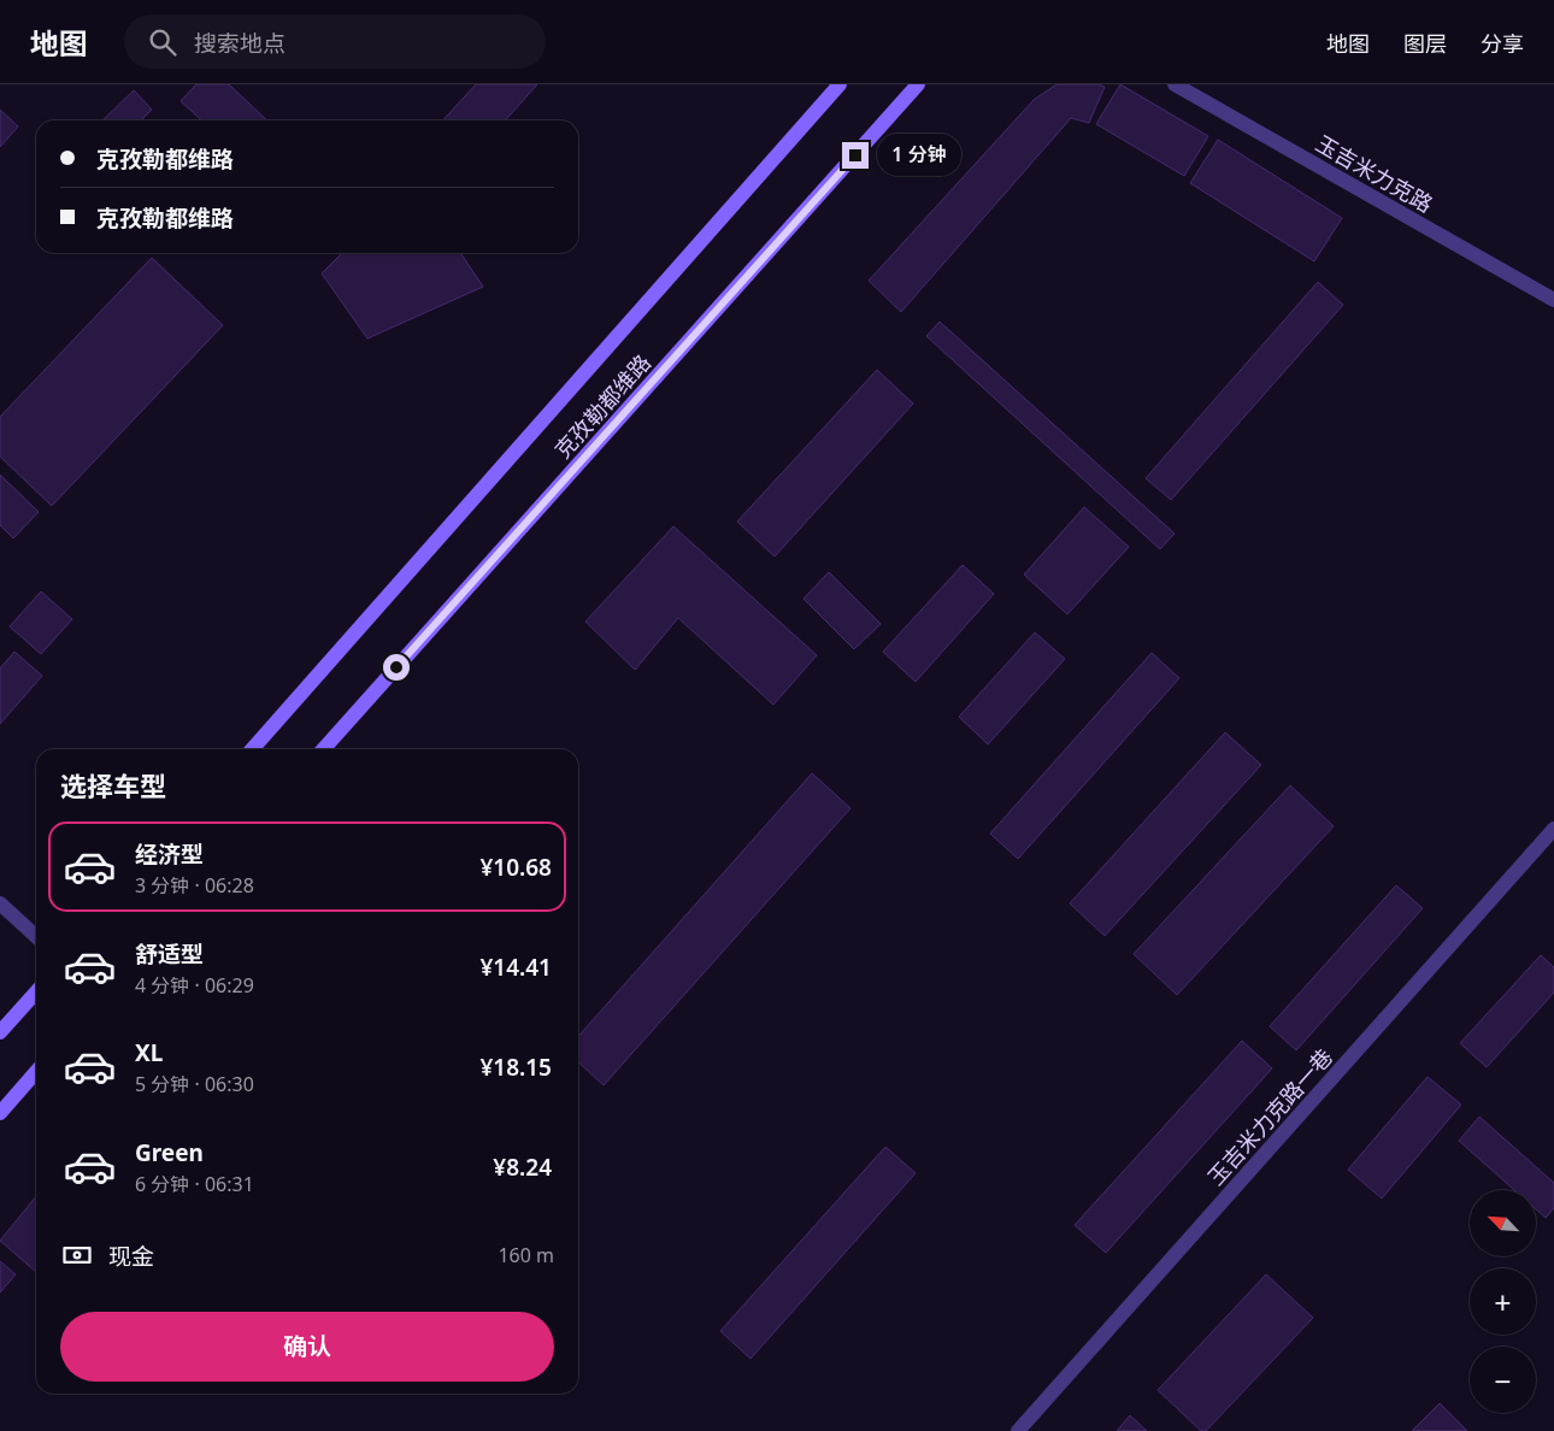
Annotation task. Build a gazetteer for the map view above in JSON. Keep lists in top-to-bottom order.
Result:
{
  "streets": {
    "main road": ["克孜勒都维路"],
    "street": ["玉吉米力克路", "玉吉米力克路一巷"]
  },
  "north": "top left",
  "page": {
    "header": "地图",
    "search": "搜索地点",
    "nav": ["地图", "图层", "分享"],
    "banner": ["克孜勒都维路", "克孜勒都维路"],
    "bubble": "1 分钟",
    "heading": "选择车型",
    "list": [
      {
        "name": "经济型",
        "note": "3 分钟 · 06:28",
        "value": "¥10.68"
      },
      {
        "name": "舒适型",
        "note": "4 分钟 · 06:29",
        "value": "¥14.41"
      },
      {
        "name": "XL",
        "note": "5 分钟 · 06:30",
        "value": "¥18.15"
      },
      {
        "name": "Green",
        "note": "6 分钟 · 06:31",
        "value": "¥8.24"
      }
    ],
    "map_buttons": ["+", "−"],
    "pay": ["现金", "160 m"],
    "buttons": "确认"
  }
}
